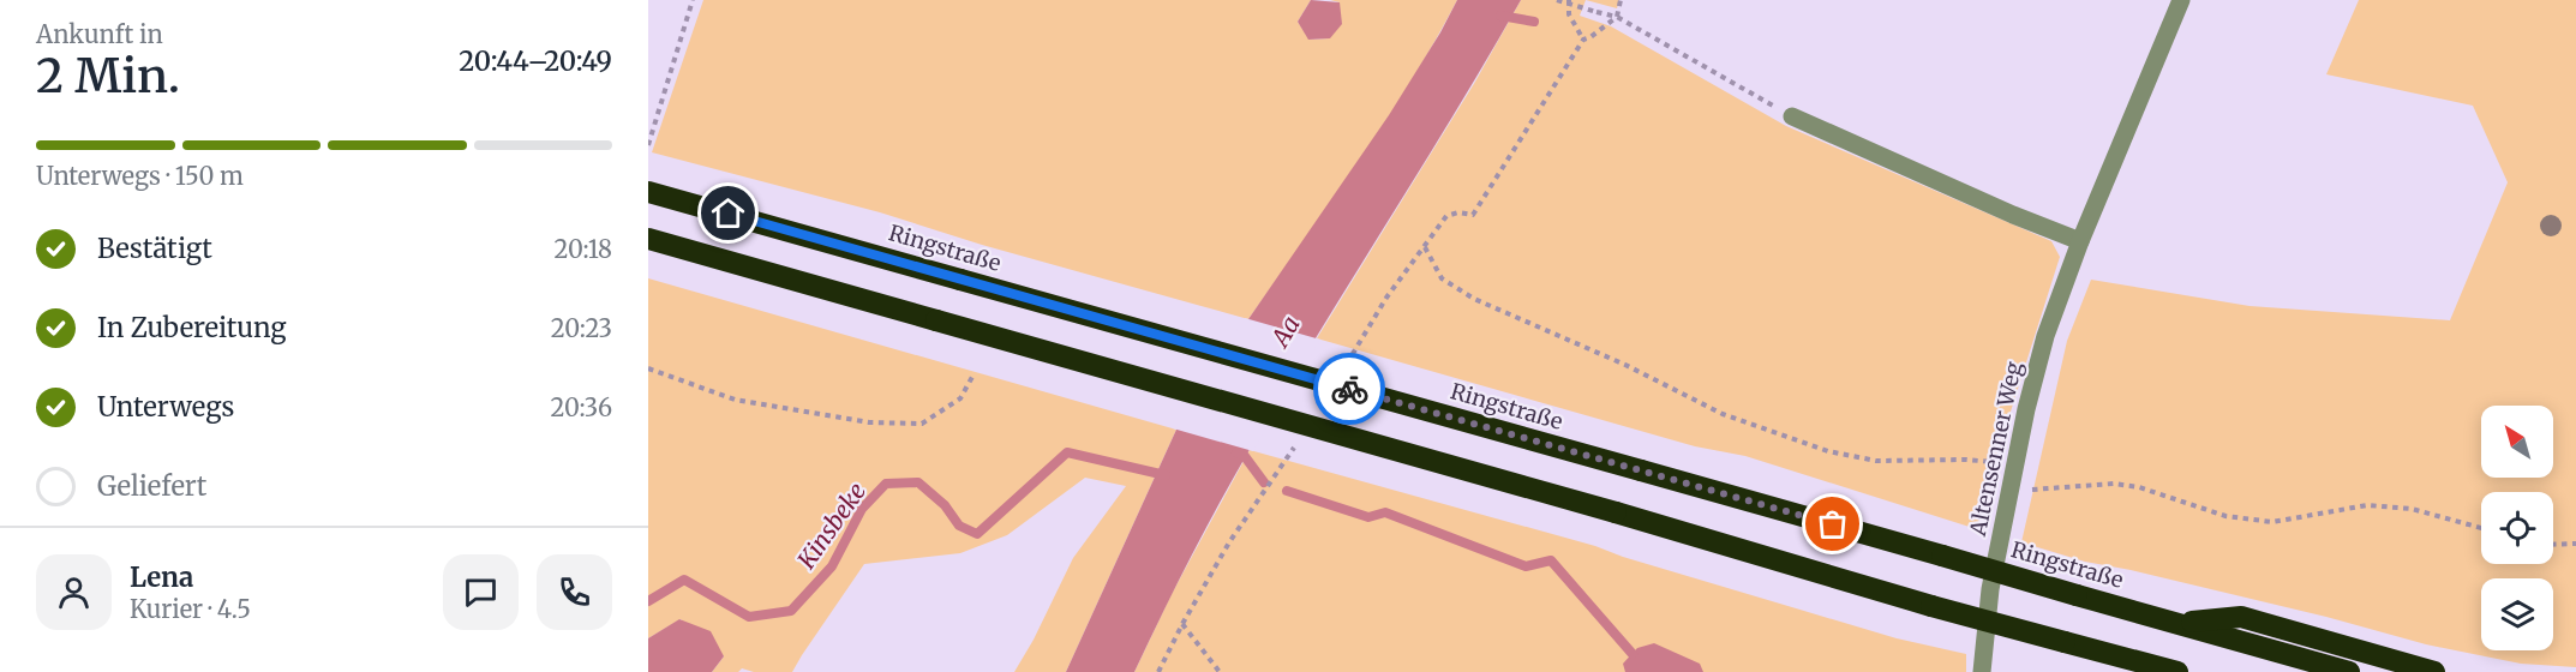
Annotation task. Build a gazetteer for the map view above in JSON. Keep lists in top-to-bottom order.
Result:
{
  "streets": {
    "highway": ["Ringstraße"],
    "street": ["Altensenner Weg"]
  },
  "water": ["Aa", "Kinsbeke"],
  "north": "top left",
  "page": {
    "heading": ["2 Min.", "Ankunft in", "20:44–20:49"],
    "panel": ["Lena", "Kurier · 4.5"],
    "bar": "Unterwegs · 150 m",
    "list": [
      ["Bestätigt", "20:18"],
      ["In Zubereitung", "20:23"],
      ["Unterwegs", "20:36"],
      "Geliefert"
    ]
  }
}
